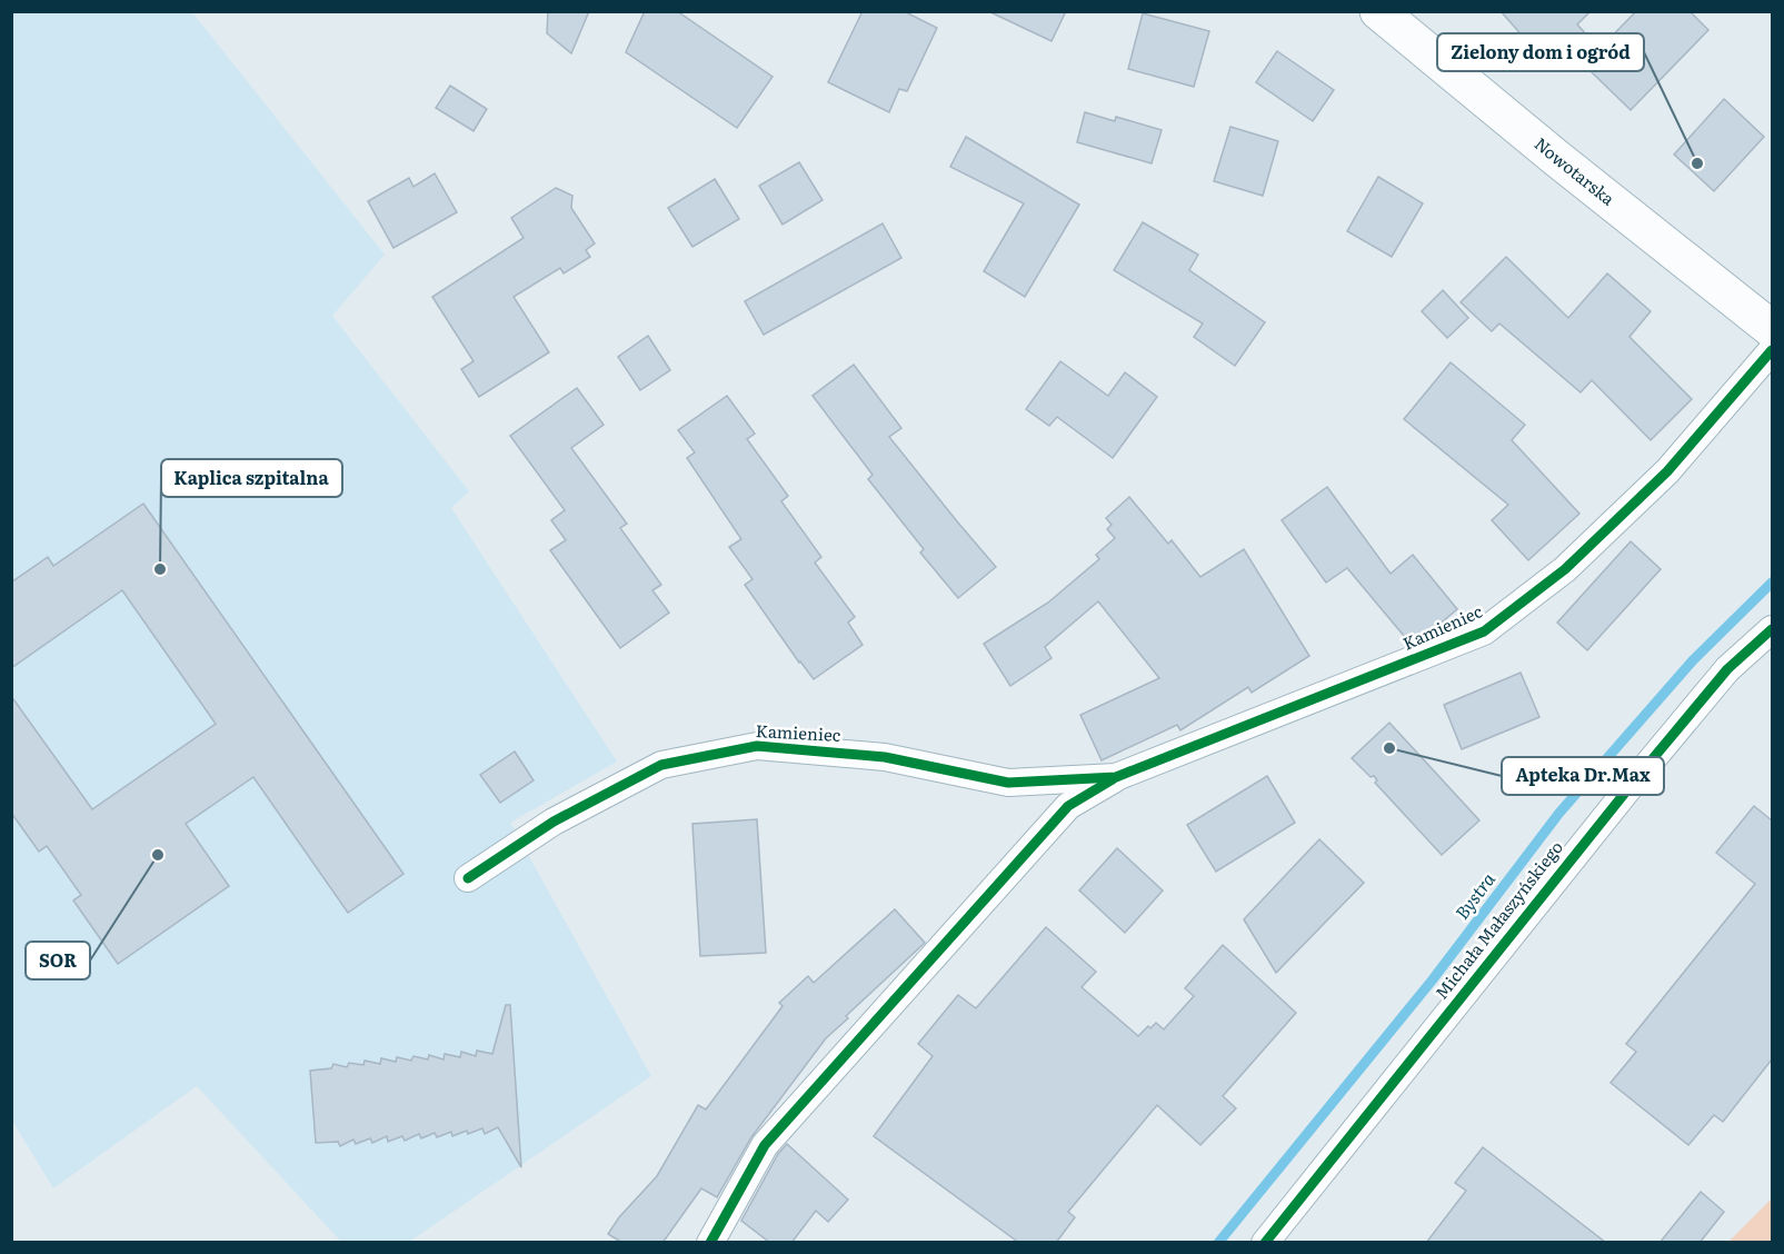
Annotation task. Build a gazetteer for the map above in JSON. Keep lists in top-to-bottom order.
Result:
{
  "streets": {
    "main road": ["Nowotarska"],
    "street": ["Kamieniec", "Michała Małaszyńskiego"]
  },
  "water": ["Bystra"],
  "places": [
    "Zielony dom i ogród",
    "Kaplica szpitalna",
    "Apteka Dr.Max",
    "SOR"
  ]
}
